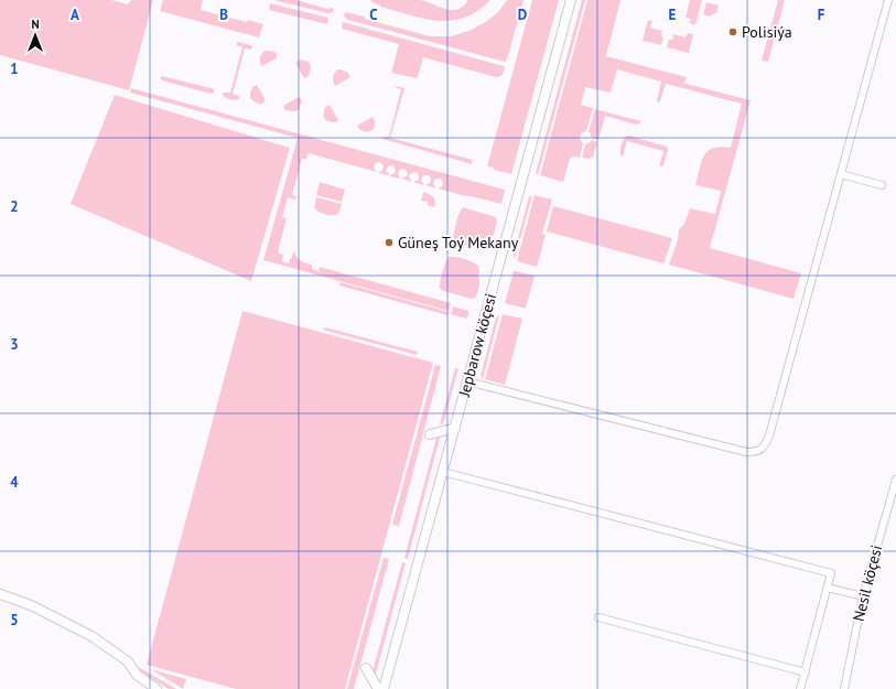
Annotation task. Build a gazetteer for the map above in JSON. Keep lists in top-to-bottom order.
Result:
{
  "streets": {
    "street": ["Jepbarow köçesi", "Nesil köçesi"]
  },
  "places": ["Polisiýa", "Güneş Toý Mekany"],
  "north": "top",
  "grid": {
    "columns": [
      "A",
      "B",
      "C",
      "D",
      "E",
      "F"
    ],
    "rows": [
      "1",
      "2",
      "3",
      "4",
      "5"
    ]
  }
}
